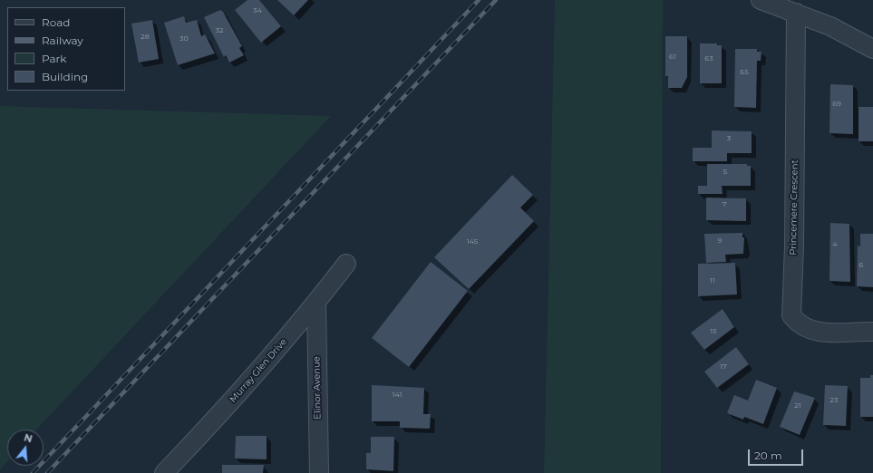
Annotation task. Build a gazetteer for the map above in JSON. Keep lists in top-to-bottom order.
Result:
{
  "streets": {
    "street": ["Princemere Crescent", "Murray Glen Drive", "Elinor Avenue"]
  },
  "crossings": [
    ["Murray Glen Drive", "Elinor Avenue"]
  ],
  "house_numbers": [
    "34",
    "32",
    "28",
    "30",
    "61",
    "63",
    "65",
    "69",
    "3",
    "5",
    "7",
    "9",
    "145",
    "4",
    "6",
    "11",
    "15",
    "17",
    "141",
    "23",
    "21"
  ],
  "legend": [
    "Road",
    "Railway",
    "Park",
    "Building"
  ],
  "scale_bar": "20 m",
  "north": "top"
}
